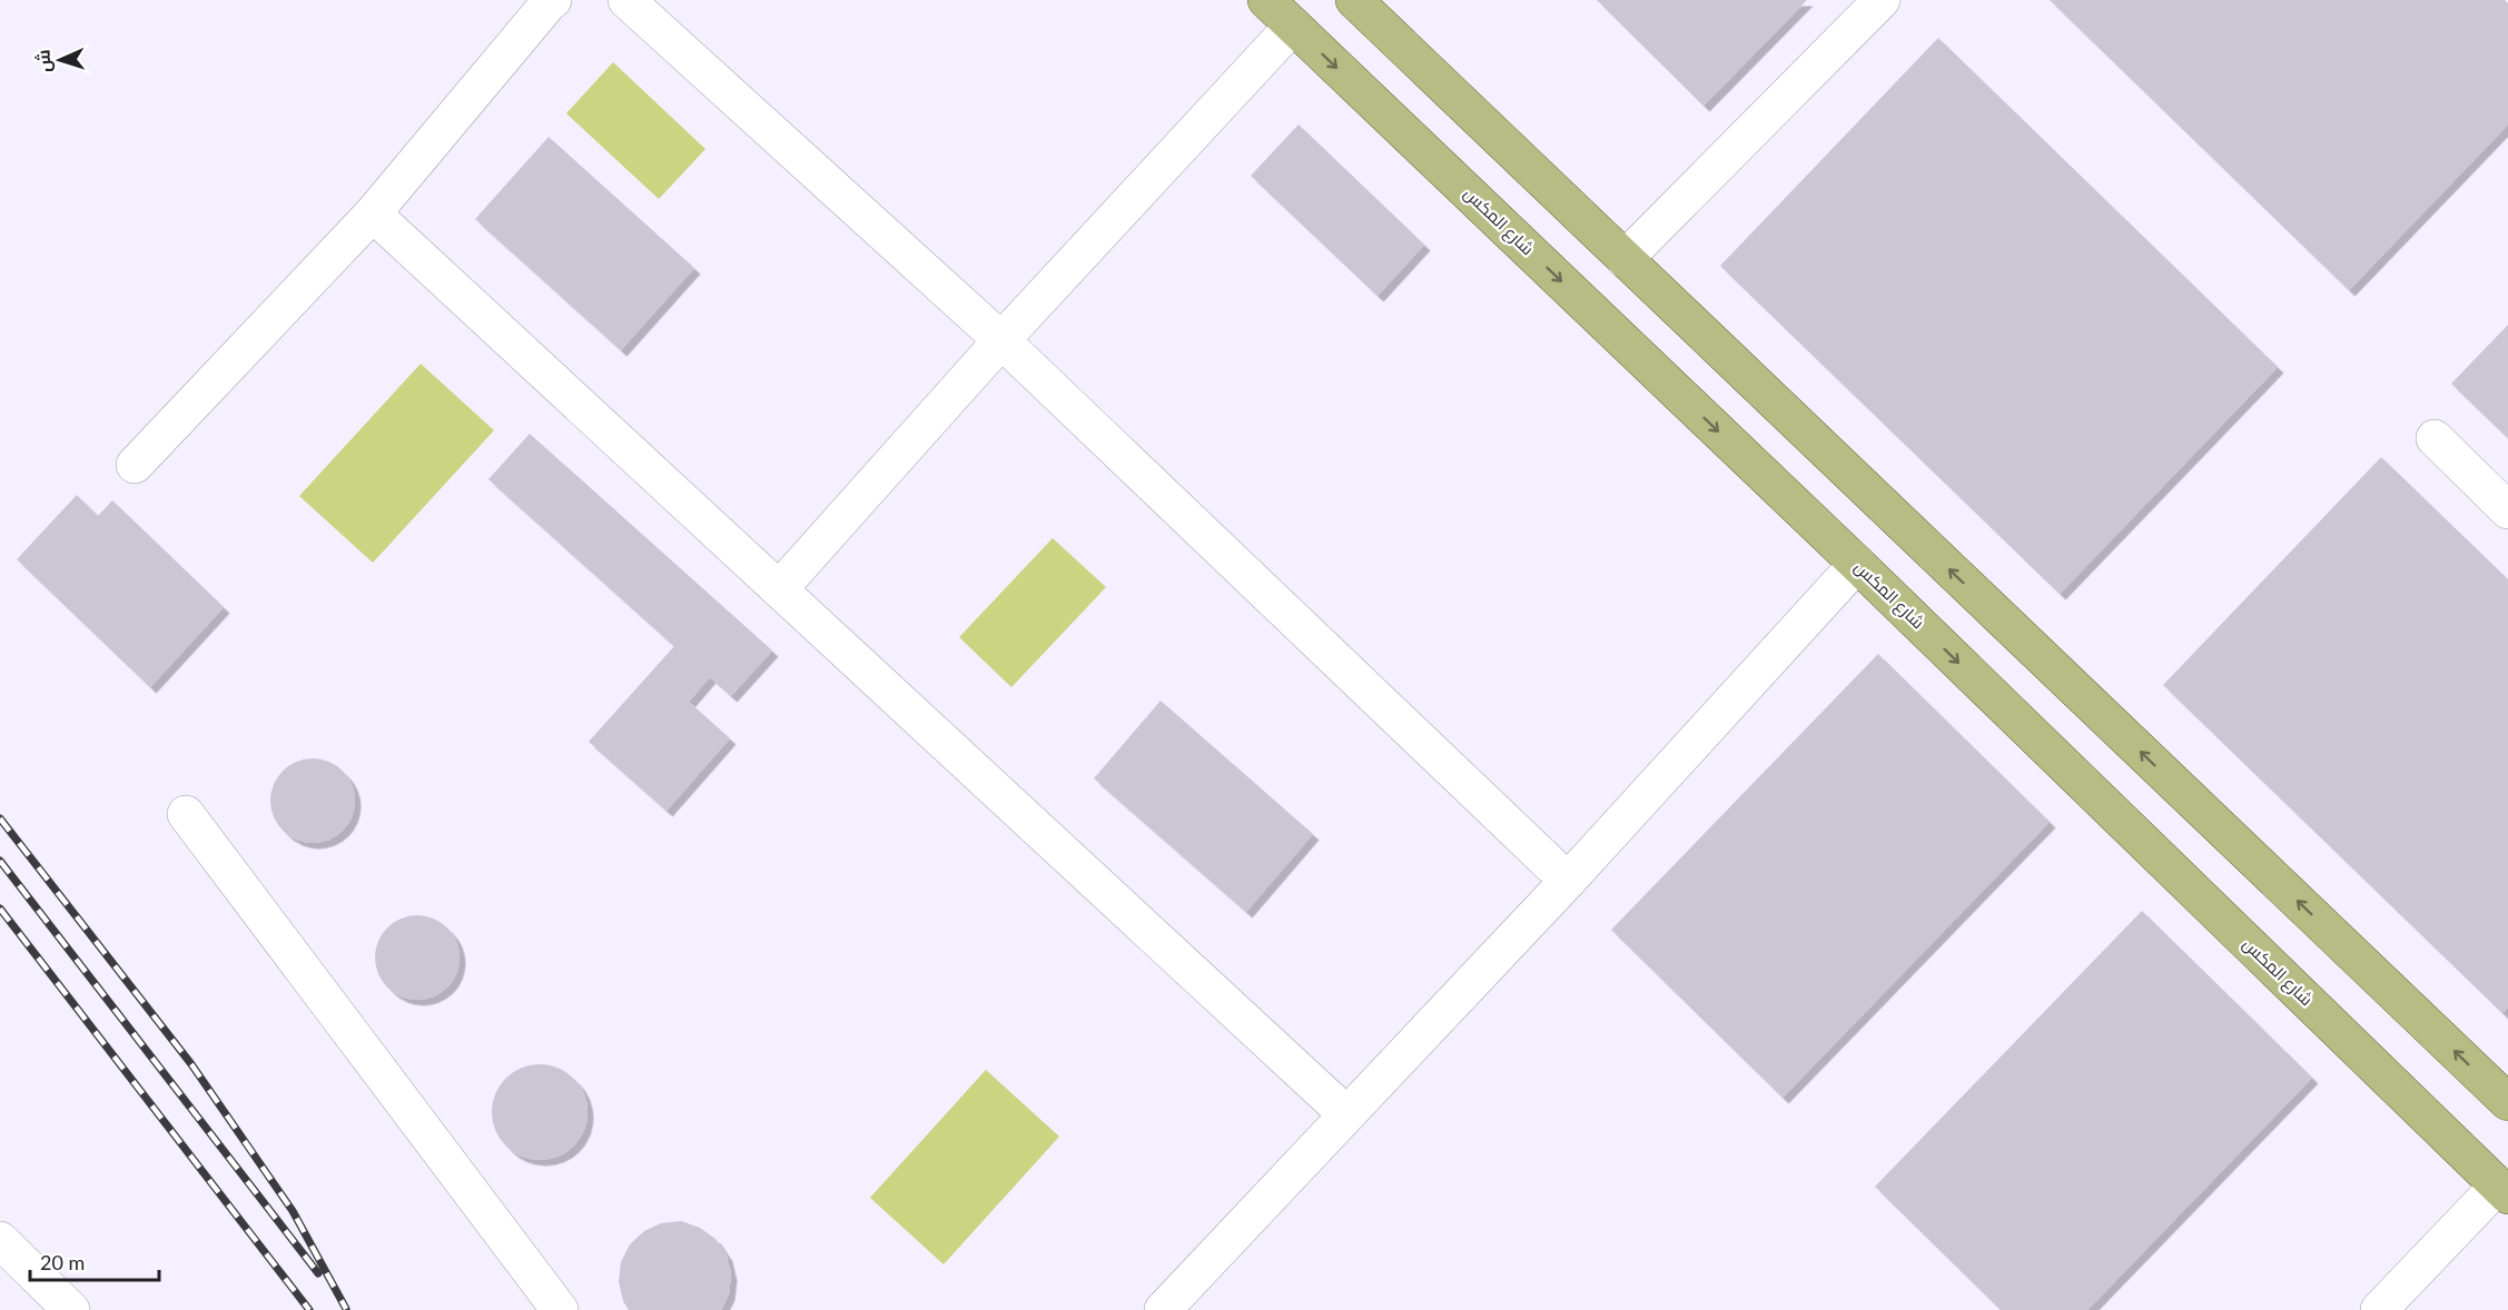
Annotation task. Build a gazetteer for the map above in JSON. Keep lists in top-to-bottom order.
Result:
{
  "streets": {
    "main road": ["شارع المكس"]
  },
  "scale_bar": "20 m",
  "north": "left"
}
